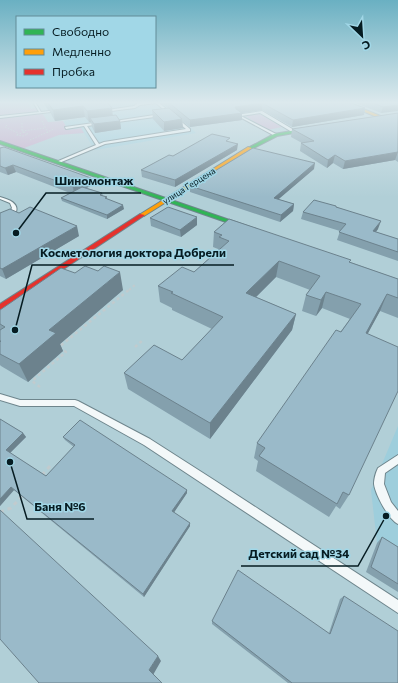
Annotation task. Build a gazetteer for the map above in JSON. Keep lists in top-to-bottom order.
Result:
{
  "streets": {
    "street": ["улица Герцена"]
  },
  "places": [
    "Шиномонтаж",
    "Косметология доктора Добрели",
    "Баня №6",
    "Детский сад №34"
  ],
  "legend": ["Свободно", "Медленно", "Пробка"],
  "north": "bottom right"
}
